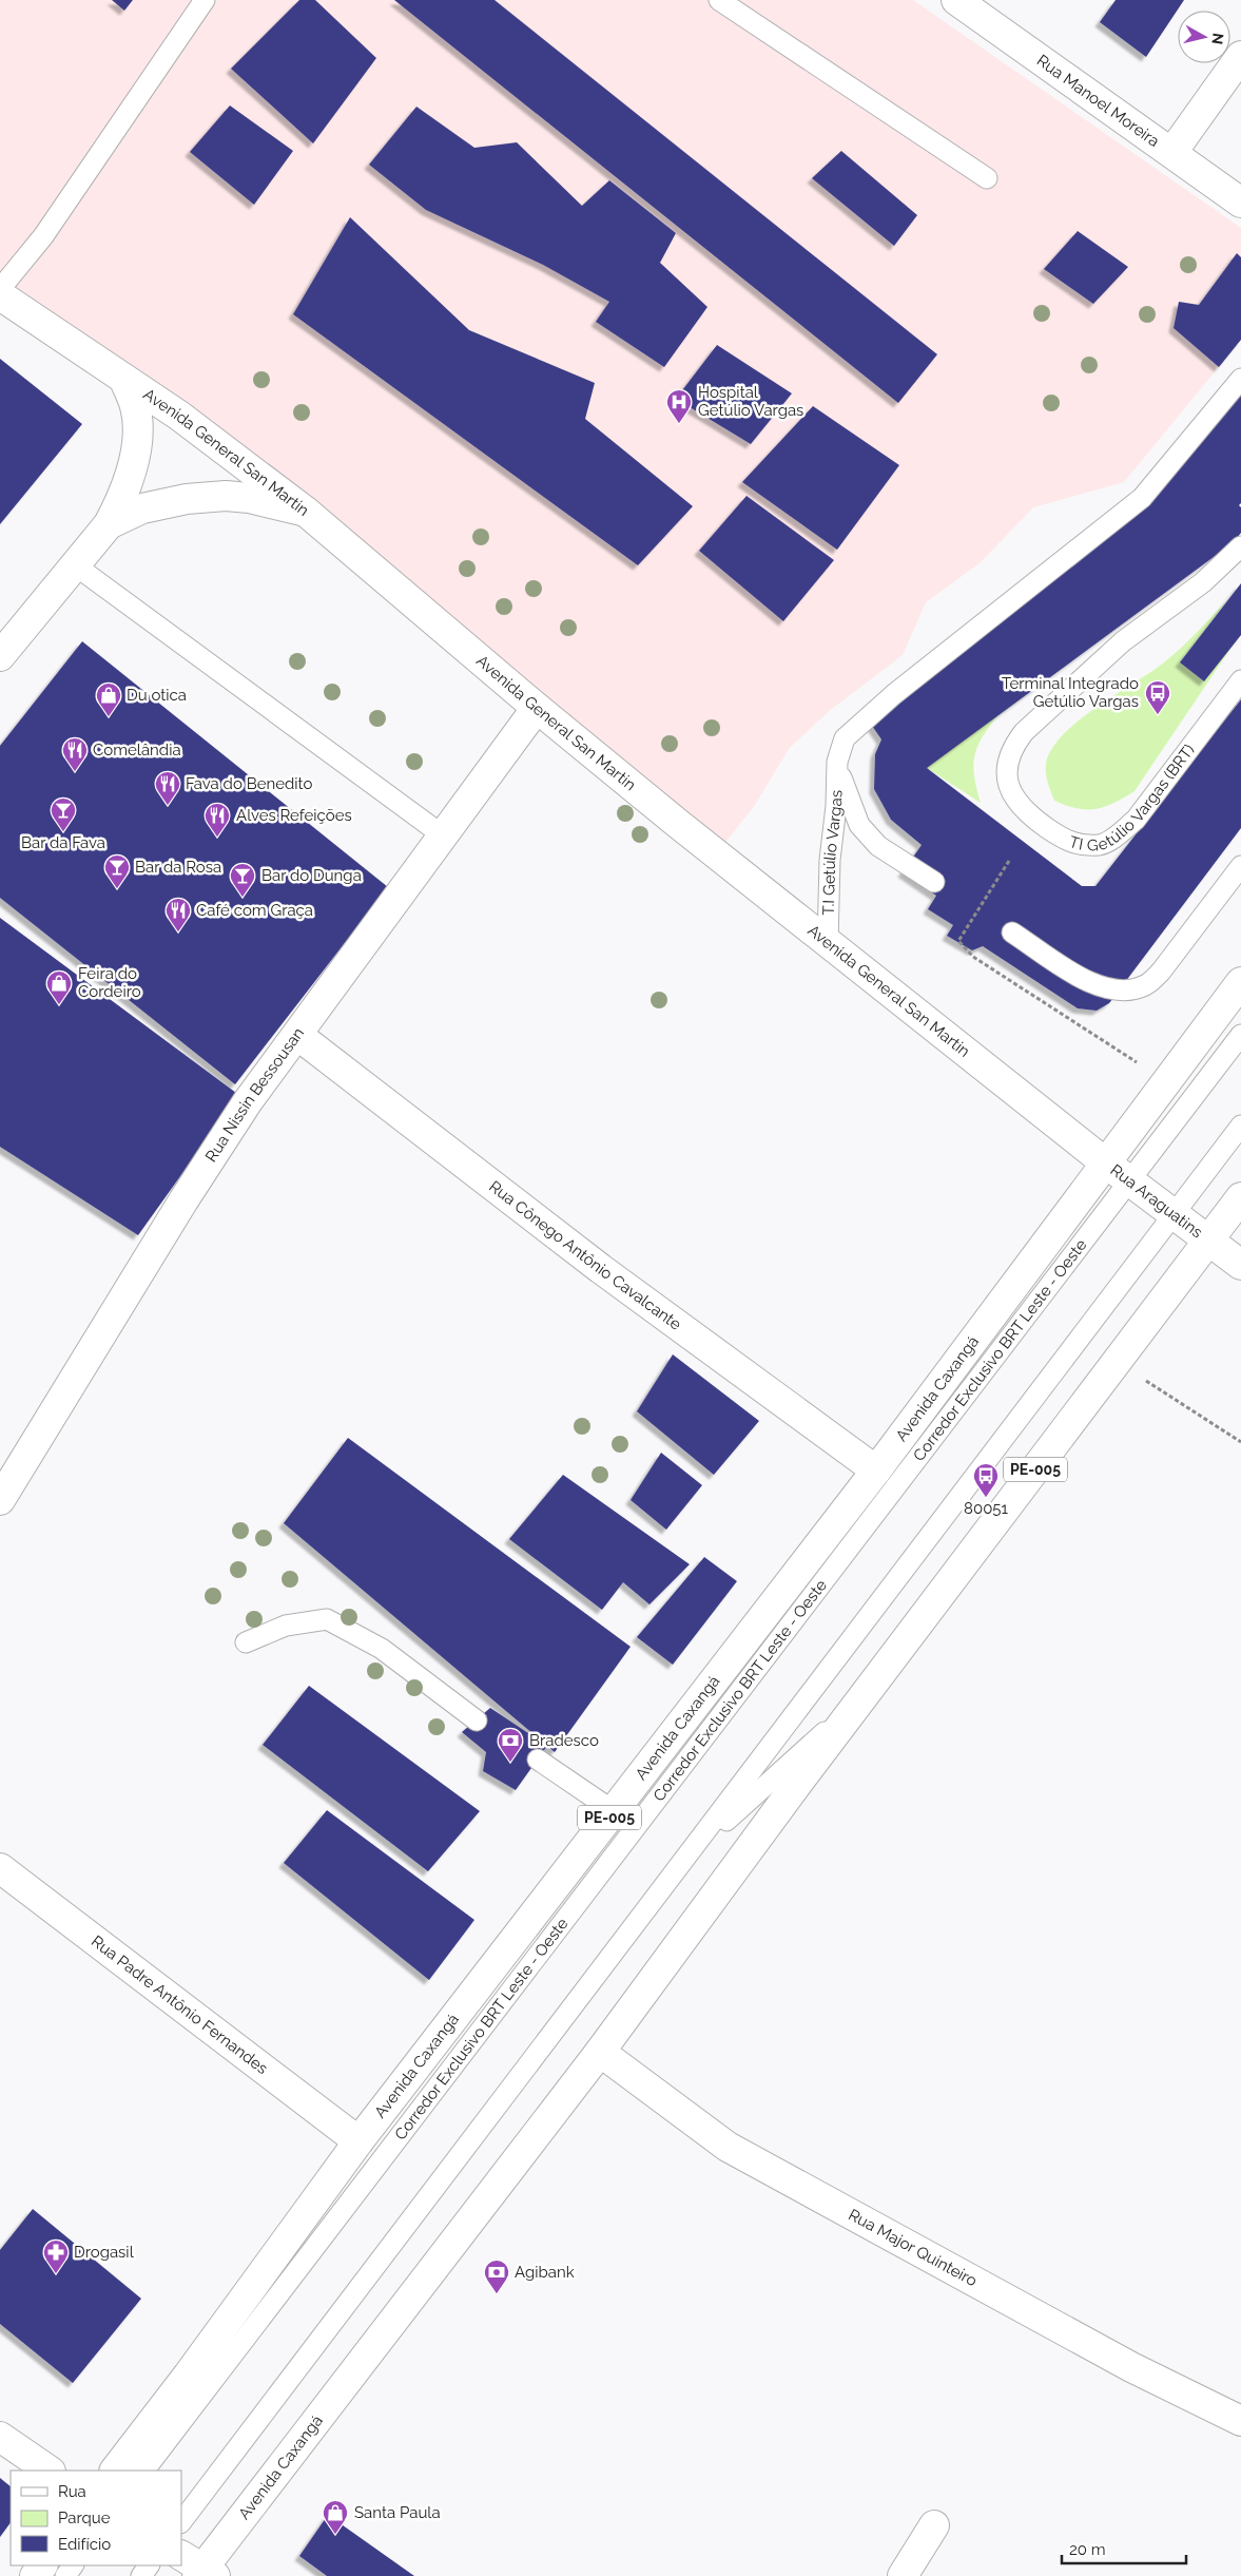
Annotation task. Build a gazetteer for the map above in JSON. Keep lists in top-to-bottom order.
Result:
{
  "streets": {
    "main road": [
      "Rua Manoel Moreira",
      "Avenida General San Martin",
      "Rua Nissin Bessousan",
      "Rua Araguatins",
      "Rua Cônego Antônio Cavalcante",
      "Avenida Caxangá",
      "PE-005",
      "Rua Padre Antônio Fernandes",
      "Rua Major Quinteiro"
    ],
    "lane": ["TI Getúlio Vargas (BRT)", "T.I Getúlio Vargas", "Corredor Exclusivo BRT Leste - Oeste"]
  },
  "crossings": [
    ["Avenida General San Martin", "T.I Getúlio Vargas"],
    ["Avenida General San Martin", "Rua Nissin Bessousan"],
    ["Avenida General San Martin", "Rua Araguatins"],
    ["Avenida General San Martin", "Avenida Caxangá"],
    ["Rua Nissin Bessousan", "Rua Cônego Antônio Cavalcante"],
    ["Rua Araguatins", "Corredor Exclusivo BRT Leste - Oeste"],
    ["Rua Araguatins", "Avenida Caxangá"],
    ["Rua Cônego Antônio Cavalcante", "Avenida Caxangá"],
    ["Avenida Caxangá", "Rua Padre Antônio Fernandes"],
    ["Avenida Caxangá", "Rua Major Quinteiro"]
  ],
  "places": {
    "hospital": ["Hospital Getúlio Vargas"],
    "bus stop": ["Terminal Integrado Getúlio Vargas", "80051"],
    "shop": ["Du otica", "Feira do Cordeiro", "Santa Paula"],
    "restaurant": [
      "Comelândia",
      "Fava do Benedito",
      "Alves Refeições",
      "Café com Graça"
    ],
    "bar": ["Bar da Fava", "Bar da Rosa", "Bar do Dunga"],
    "bank": ["Bradesco", "Agibank"],
    "pharmacy": ["Drogasil"]
  },
  "legend": ["Rua", "Parque", "Edifício"],
  "scale_bar": "20 m",
  "north": "right"
}
